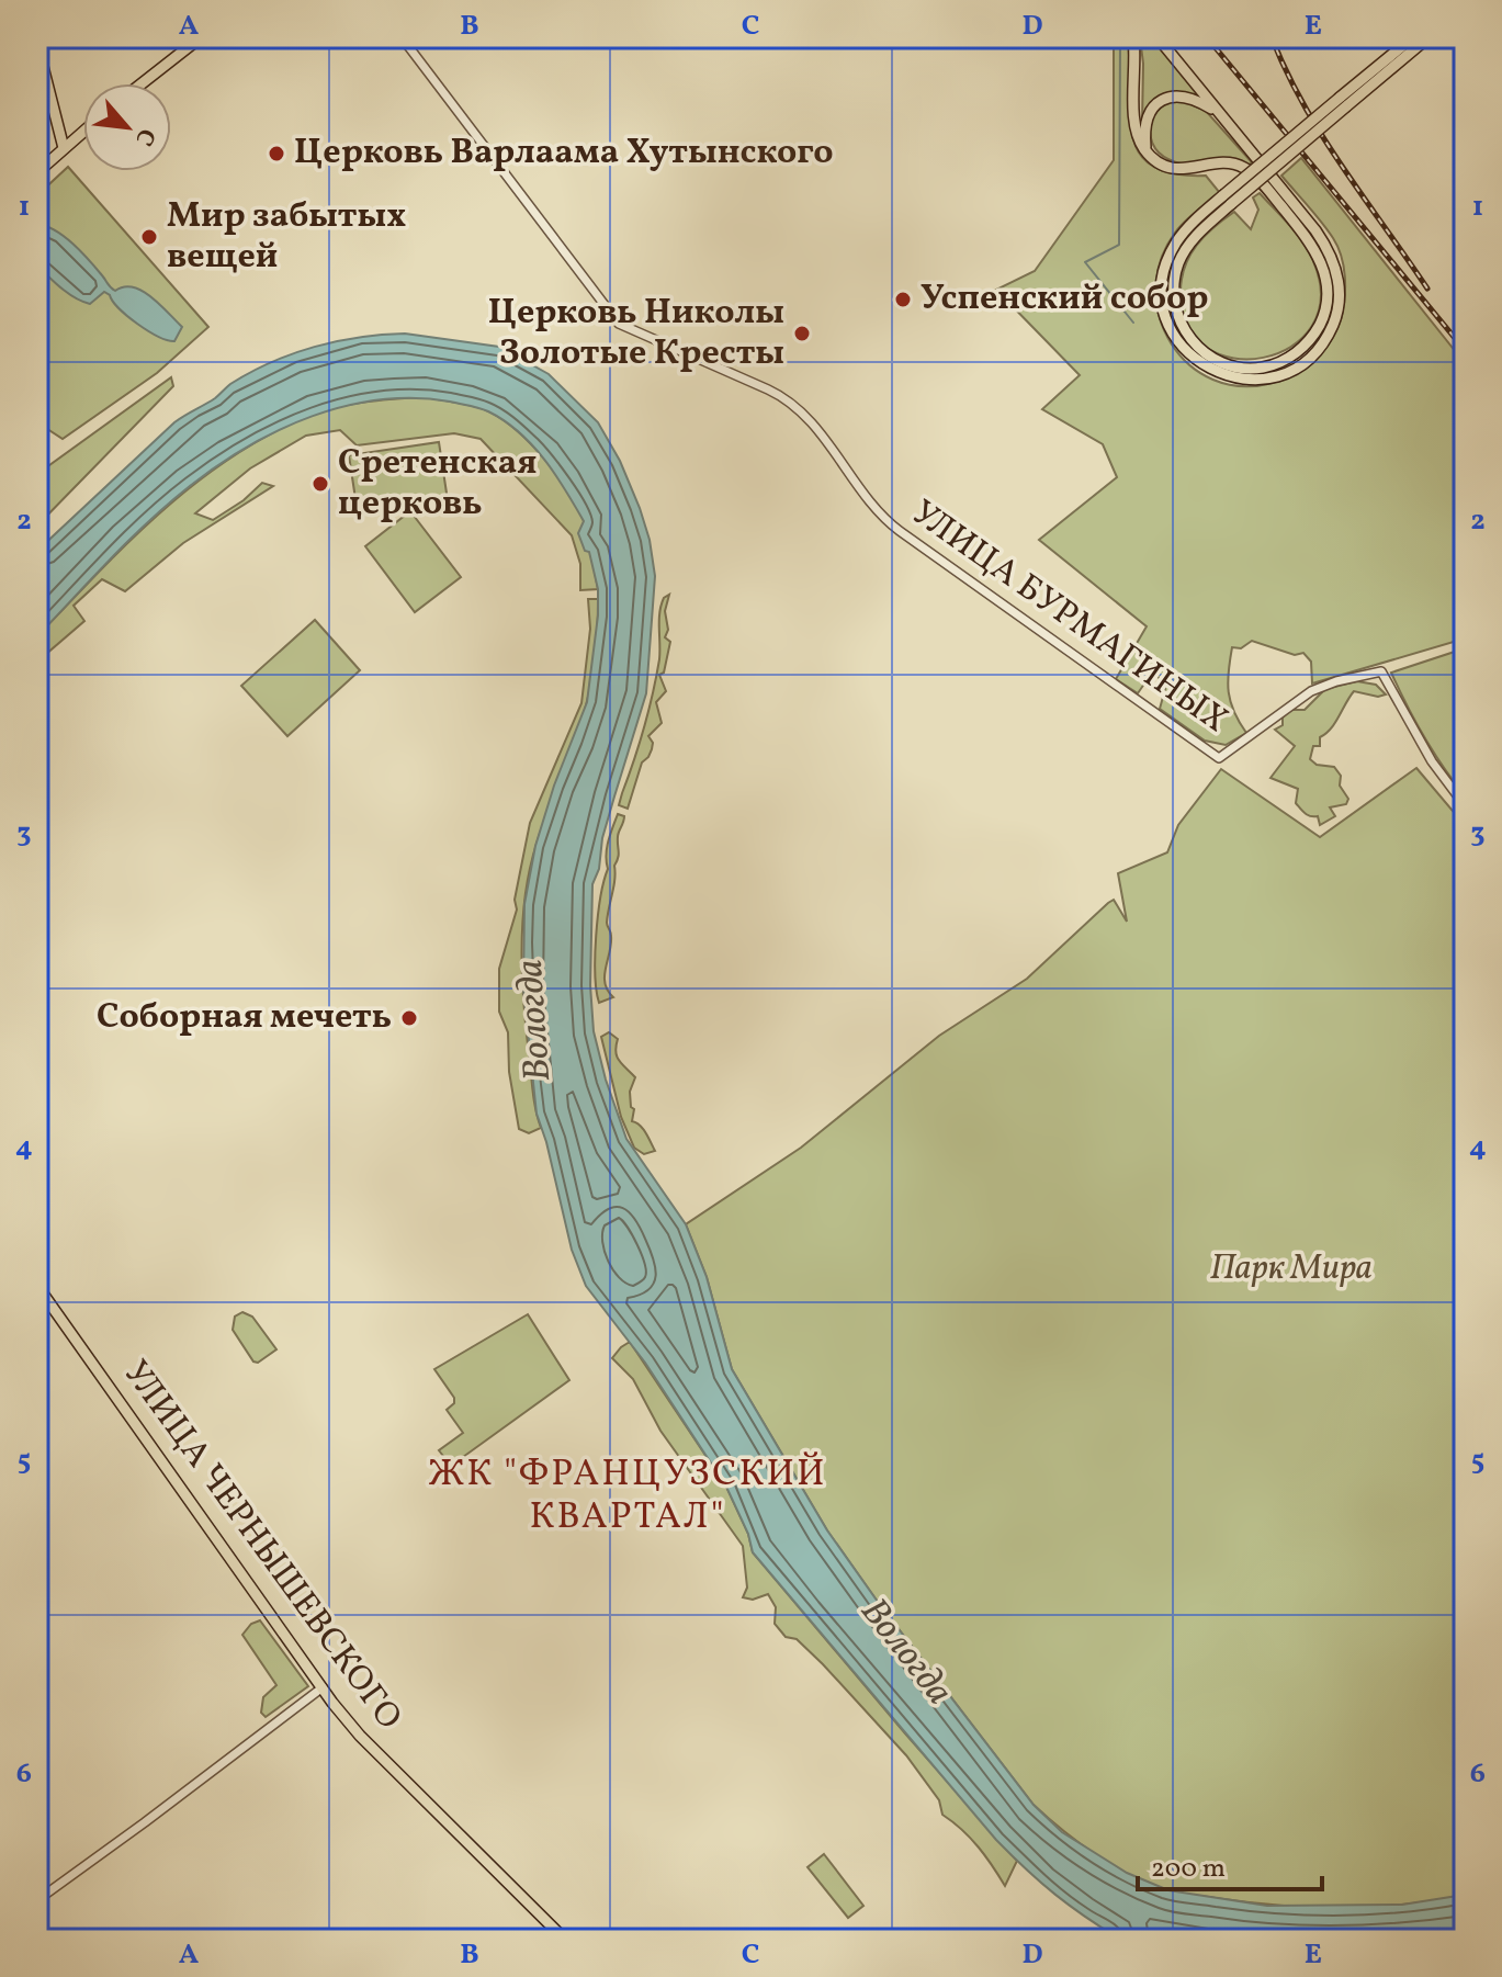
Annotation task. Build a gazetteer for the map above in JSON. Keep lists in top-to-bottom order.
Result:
{
  "streets": {
    "main road": ["УЛИЦА ЧЕРНЫШЕВСКОГО"],
    "street": ["УЛИЦА БУРМАГИНЫХ"]
  },
  "districts": ["ЖК \"ФРАНЦУЗСКИЙ КВАРТАЛ\""],
  "water": ["Вологда"],
  "parks": ["Парк Мира"],
  "places": [
    "Церковь Варлаама Хутынского",
    "Мир забытых вещей",
    "Успенский собор",
    "Церковь Николы Золотые Кресты",
    "Сретенская церковь",
    "Соборная мечеть"
  ],
  "scale_bar": "200 m",
  "north": "bottom right",
  "grid": {
    "columns": [
      "A",
      "B",
      "C",
      "D",
      "E"
    ],
    "rows": [
      "1",
      "2",
      "3",
      "4",
      "5",
      "6"
    ]
  }
}
